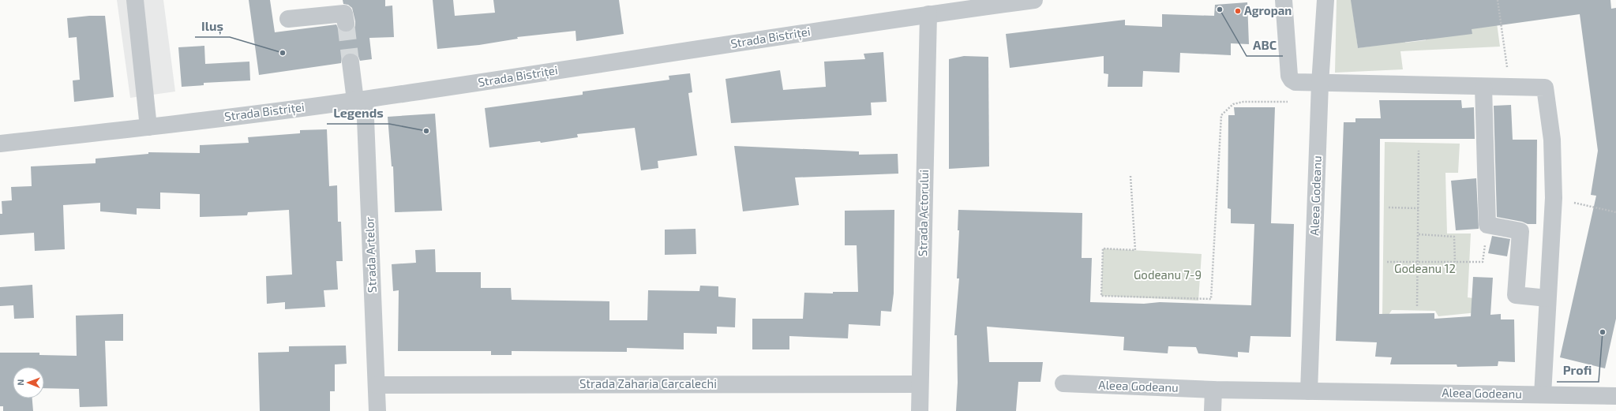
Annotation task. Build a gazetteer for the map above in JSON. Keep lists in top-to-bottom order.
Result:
{
  "streets": {
    "street": [
      "Strada Bistriței",
      "Aleea Godeanu",
      "Strada Actorului",
      "Strada Artelor",
      "Strada Zaharia Carcalechi"
    ]
  },
  "crossings": [
    ["Strada Bistriței", "Strada Actorului"],
    ["Strada Bistriței", "Strada Artelor"],
    ["Strada Actorului", "Strada Zaharia Carcalechi"],
    ["Strada Artelor", "Strada Zaharia Carcalechi"]
  ],
  "parks": ["Godeanu 12", "Godeanu 7-9"],
  "places": [
    "ABC",
    "Agropan",
    "Iluș",
    "Legends",
    "Profi"
  ],
  "north": "left"
}
